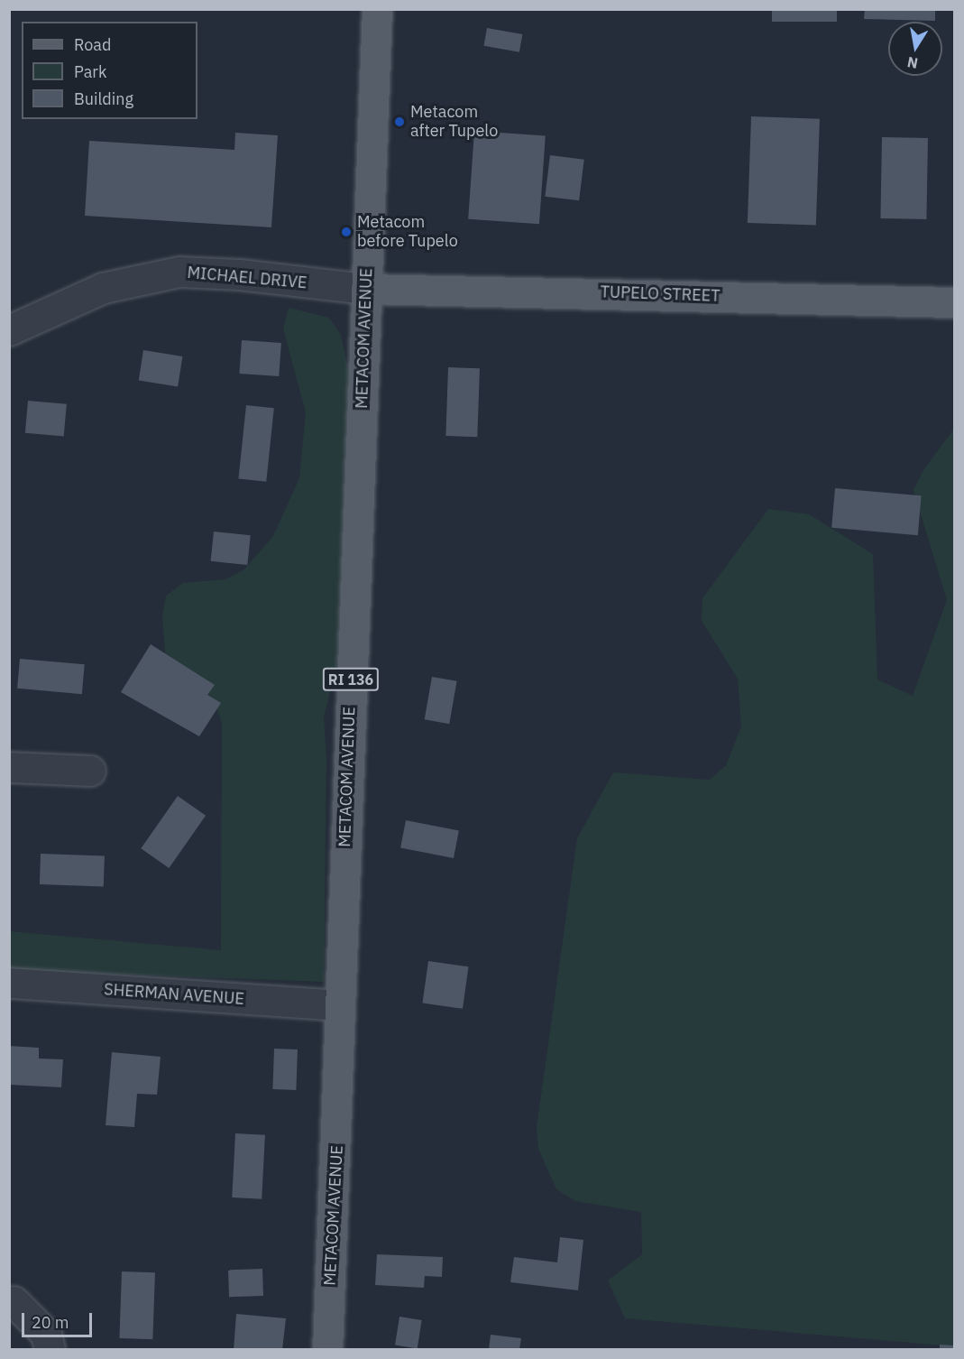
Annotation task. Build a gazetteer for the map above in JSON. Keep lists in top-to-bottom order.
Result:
{
  "streets": {
    "main road": ["TUPELO STREET", "METACOM AVENUE", "RI 136"],
    "street": ["MICHAEL DRIVE", "SHERMAN AVENUE"]
  },
  "crossings": [
    ["MICHAEL DRIVE", "TUPELO STREET"],
    ["MICHAEL DRIVE", "METACOM AVENUE"],
    ["TUPELO STREET", "METACOM AVENUE"],
    ["METACOM AVENUE", "SHERMAN AVENUE"]
  ],
  "places": ["Metacom after Tupelo", "Metacom before Tupelo"],
  "legend": ["Road", "Park", "Building"],
  "scale_bar": "20 m",
  "north": "bottom"
}
